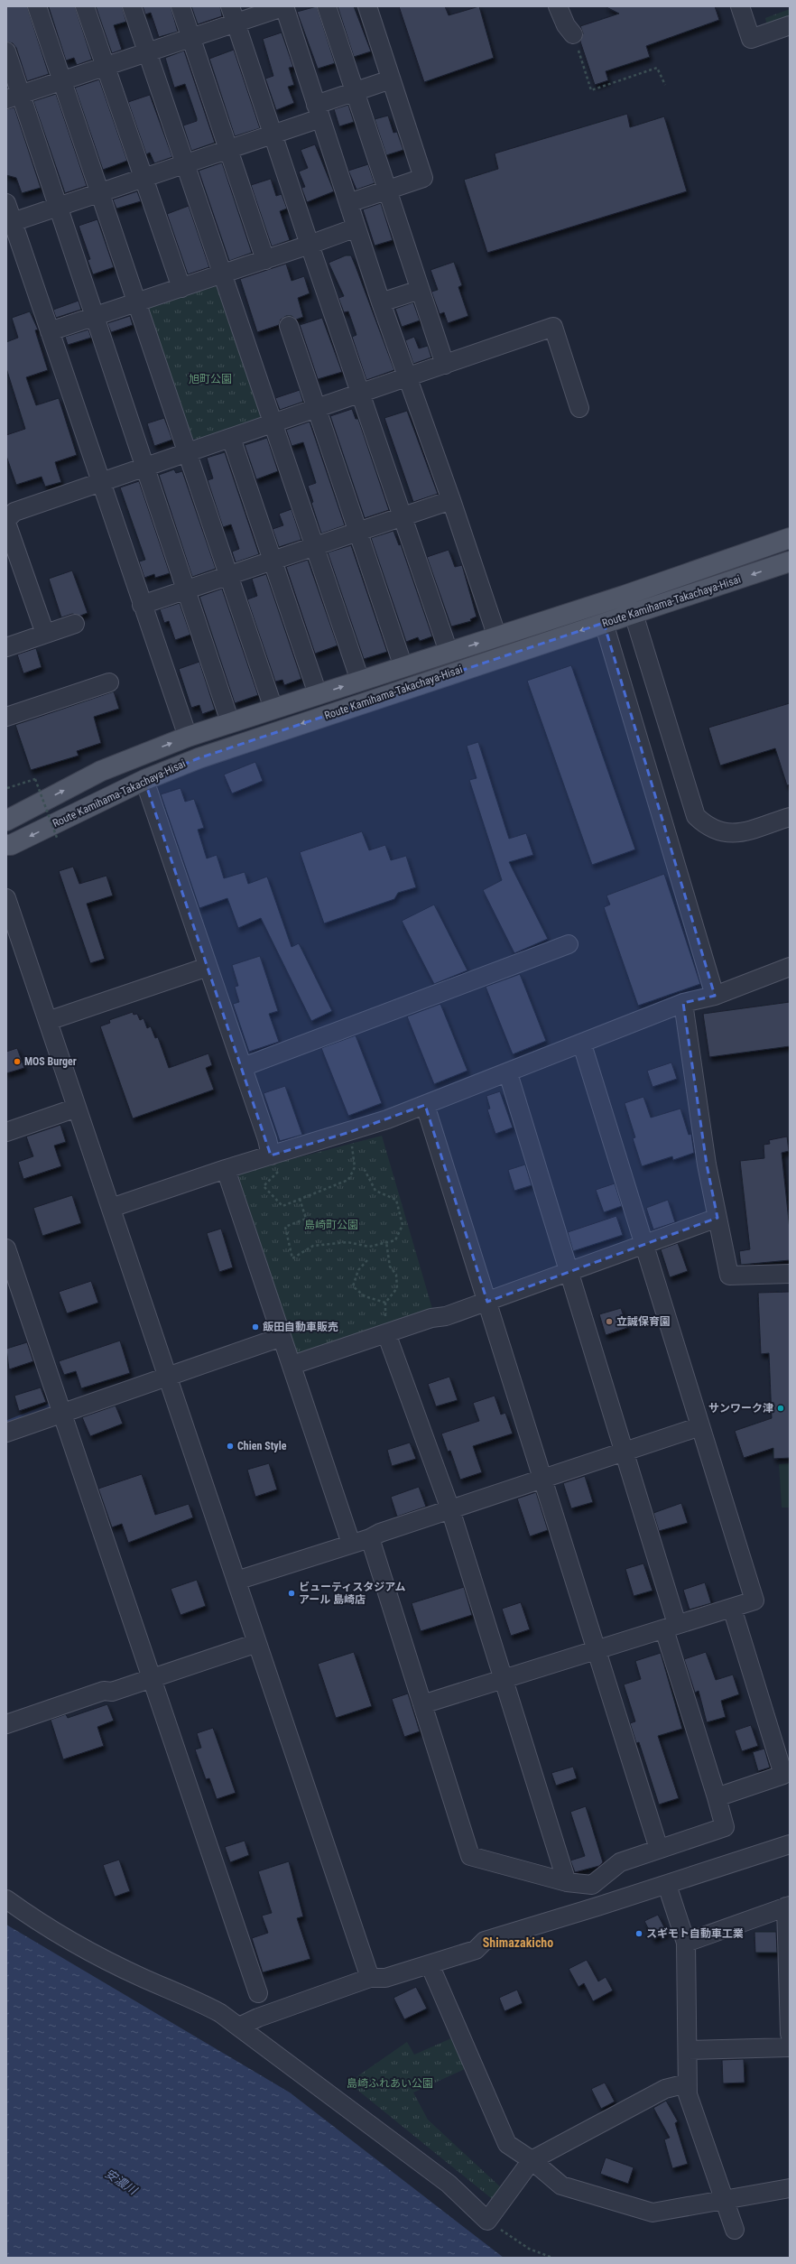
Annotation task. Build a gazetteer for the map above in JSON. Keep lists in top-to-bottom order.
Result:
{
  "streets": {
    "main road": ["Route Kamihama-Takachaya-Hisai"]
  },
  "districts": ["Shimazakicho"],
  "water": ["安濃川"],
  "parks": ["旭町公園", "島崎町公園", "島崎ふれあい公園"],
  "places": [
    "MOS Burger",
    "立誠保育園",
    "飯田自動車販売",
    "サンワーク津",
    "Chien Style",
    "ビューティスタジアム アール 島崎店",
    "スギモト自動車工業"
  ]
}
